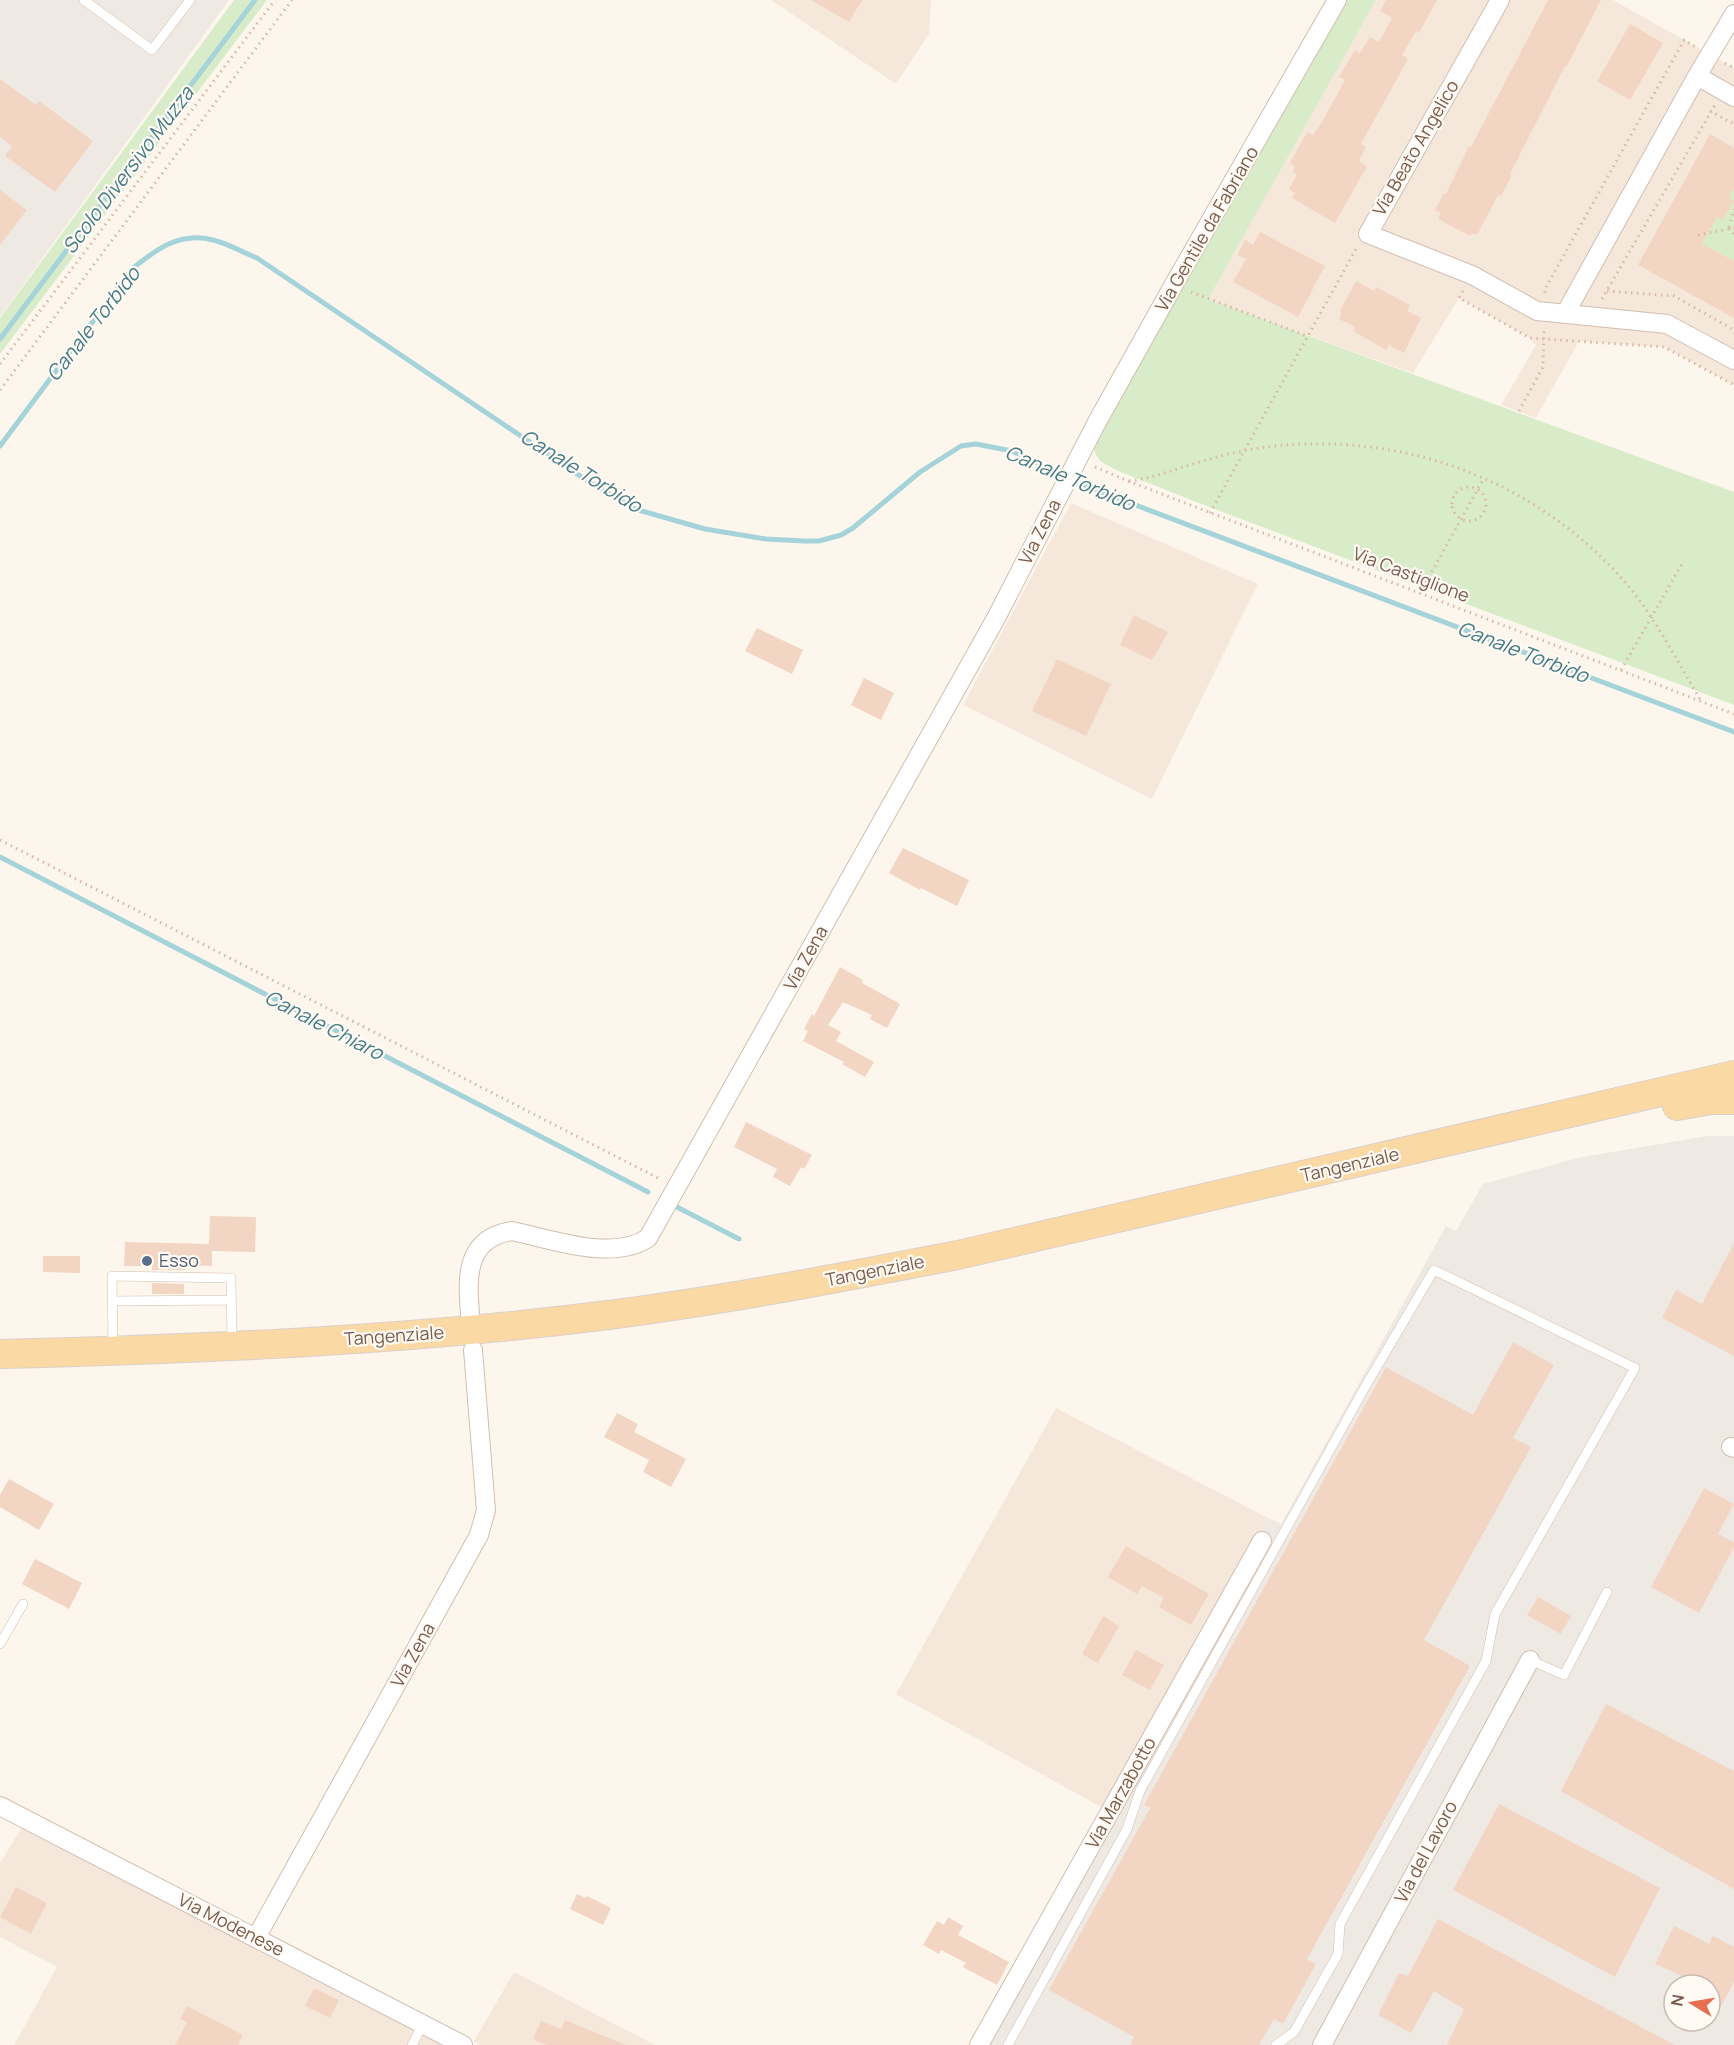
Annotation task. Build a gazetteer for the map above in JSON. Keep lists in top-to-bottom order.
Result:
{
  "streets": {
    "main road": ["Tangenziale"],
    "street": [
      "Via Beato Angelico",
      "Via Gentile da Fabriano",
      "Via Zena",
      "Via Marzabotto",
      "Via del Lavoro",
      "Via Modenese"
    ],
    "path": ["Via Castiglione"]
  },
  "crossings": [
    ["Via Gentile da Fabriano", "Via Zena"],
    ["Via Gentile da Fabriano", "Via Castiglione"],
    ["Via Zena", "Via Castiglione"],
    ["Via Zena", "Via Modenese"]
  ],
  "water": ["Scolo Diversivo Muzza", "Canale Torbido", "Canale Chiaro"],
  "places": ["Esso"],
  "north": "left"
}
